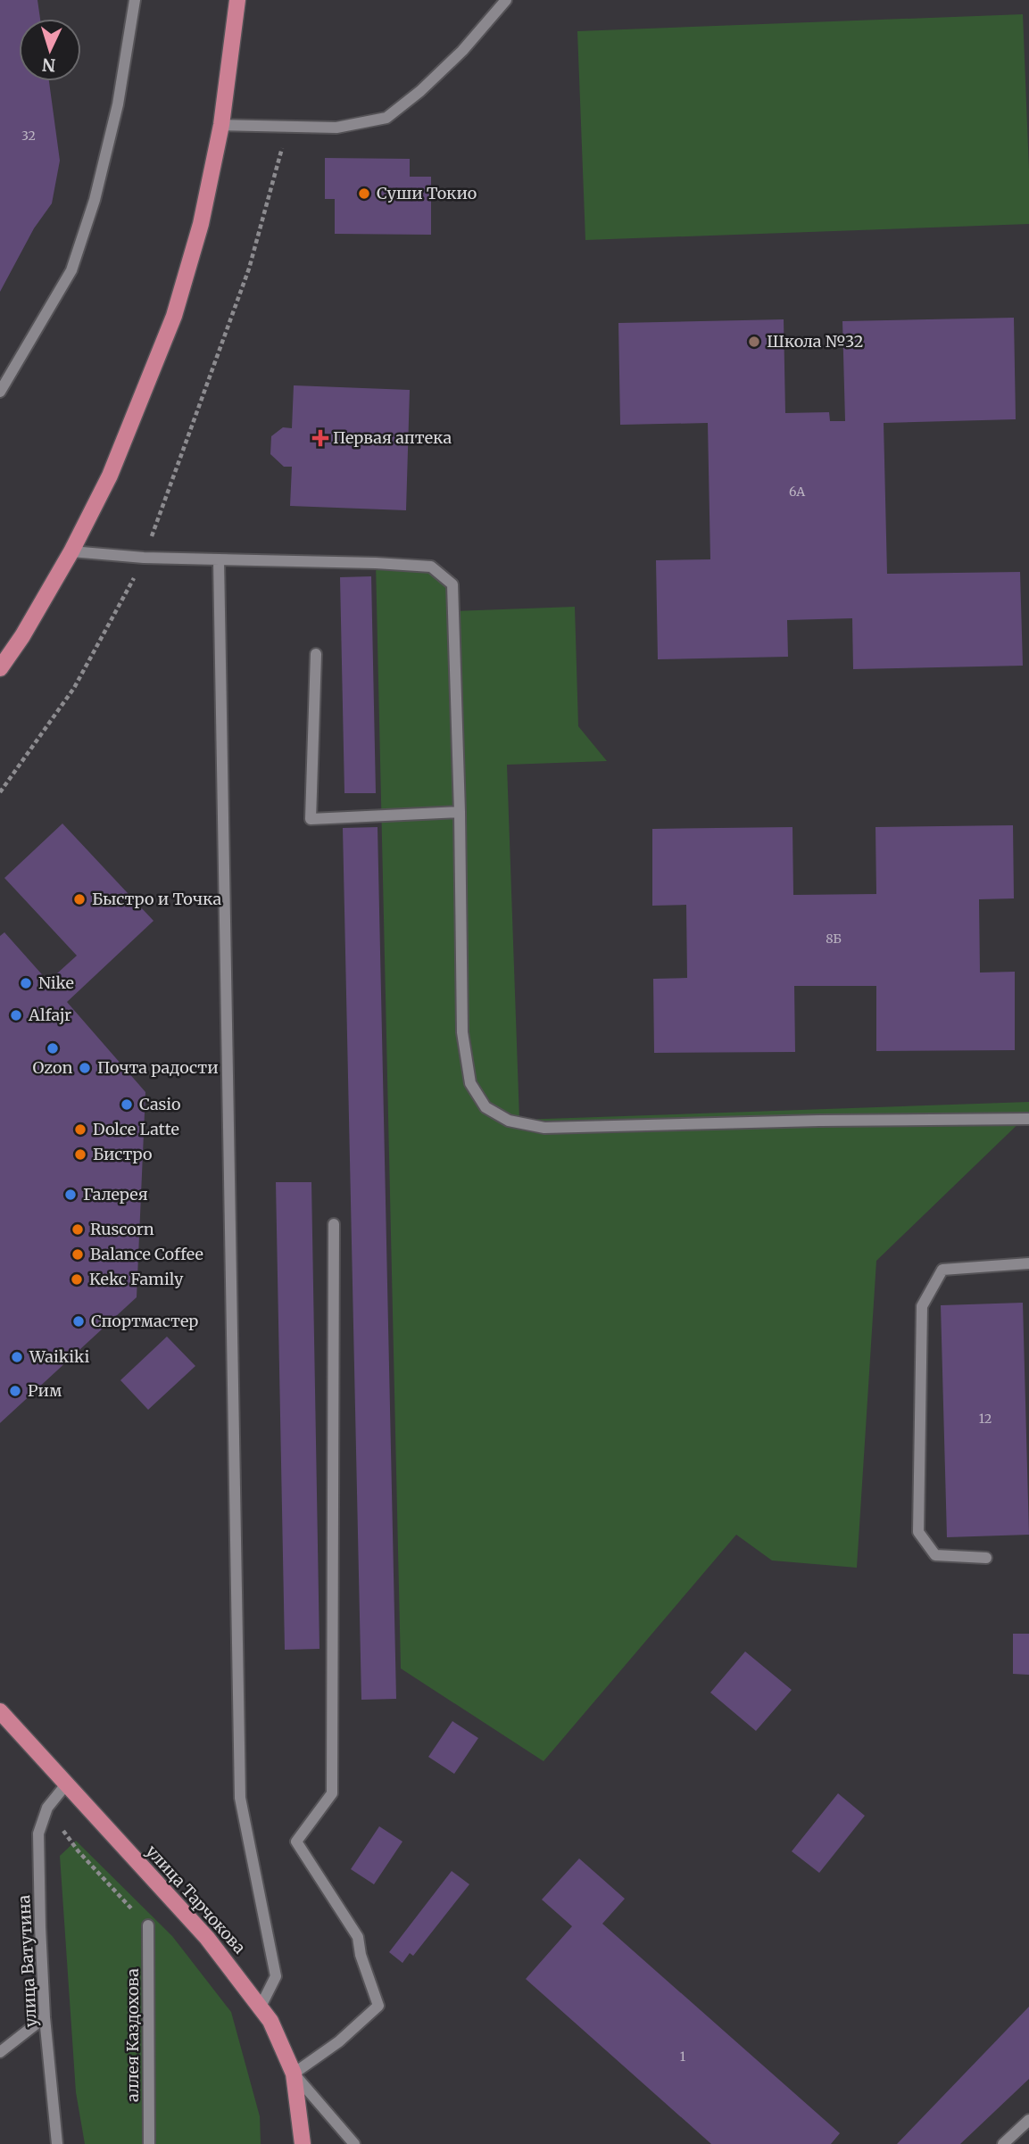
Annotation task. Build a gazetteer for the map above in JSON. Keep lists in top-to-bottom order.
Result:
{
  "streets": {
    "main road": ["улица Тарчокова"],
    "street": ["улица Ватутина", "аллея Каздохова"]
  },
  "crossings": [
    ["улица Тарчокова", "улица Ватутина"]
  ],
  "places": {
    "other": [
      "Суши Токио",
      "Школа №32",
      "Быстро и Точка",
      "Nike",
      "Alfajr",
      "Ozon",
      "Почта радости",
      "Casio",
      "Dolce Latte",
      "Бистро",
      "Галерея",
      "Ruscorn",
      "Balance Coffee",
      "Kekc Family",
      "Спортмастер",
      "Waikiki",
      "Рим"
    ],
    "health": ["Первая аптека"]
  },
  "house_numbers": [
    "32",
    "6А",
    "8Б",
    "12",
    "1"
  ],
  "north": "bottom"
}
